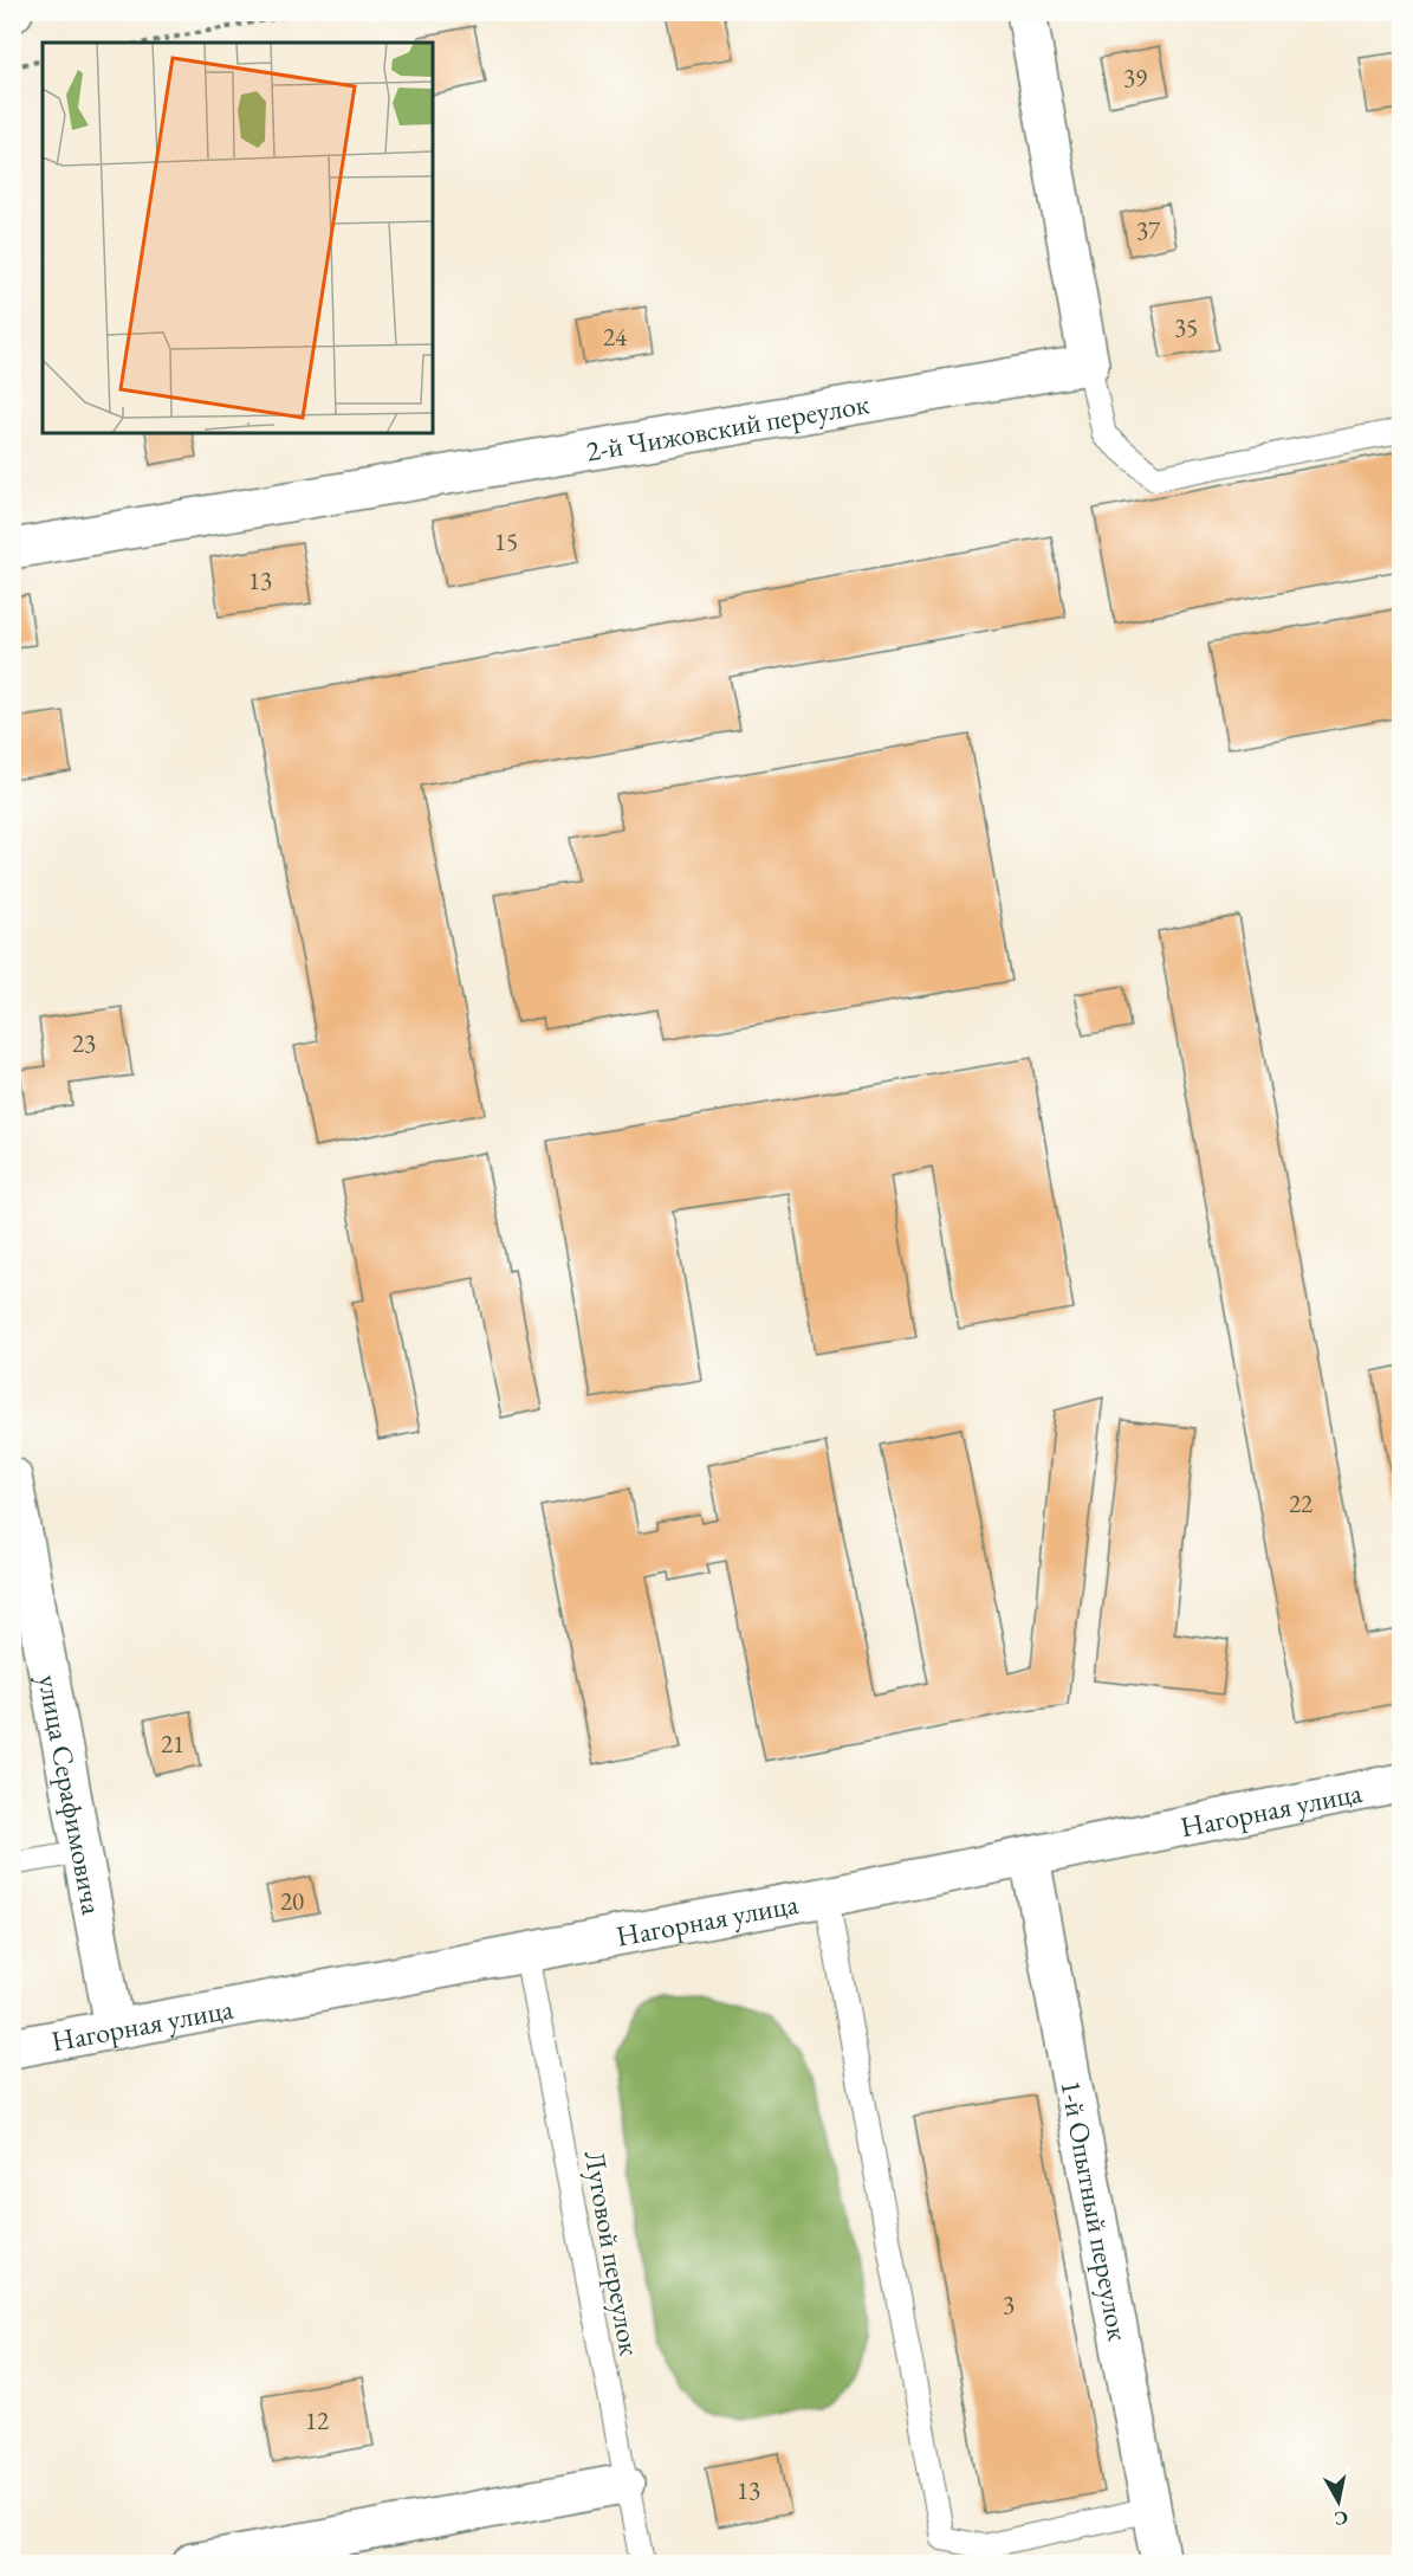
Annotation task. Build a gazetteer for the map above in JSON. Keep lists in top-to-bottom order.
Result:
{
  "streets": {
    "street": [
      "2-й Чижовский переулок",
      "улица Серафимовича",
      "Нагорная улица",
      "1-й Опытный переулок"
    ],
    "lane": ["Луговой переулок"]
  },
  "crossings": [
    ["улица Серафимовича", "Нагорная улица"],
    ["Нагорная улица", "1-й Опытный переулок"],
    ["Нагорная улица", "Луговой переулок"]
  ],
  "house_numbers": [
    "39",
    "37",
    "35",
    "24",
    "15",
    "13",
    "23",
    "22",
    "21",
    "20",
    "3",
    "12",
    "13"
  ],
  "north": "bottom"
}
